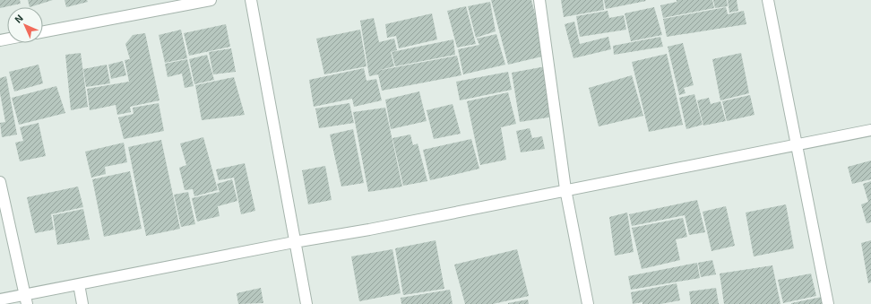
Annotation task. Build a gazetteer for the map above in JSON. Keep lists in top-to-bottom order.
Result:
{
  "north": "top left"
}
